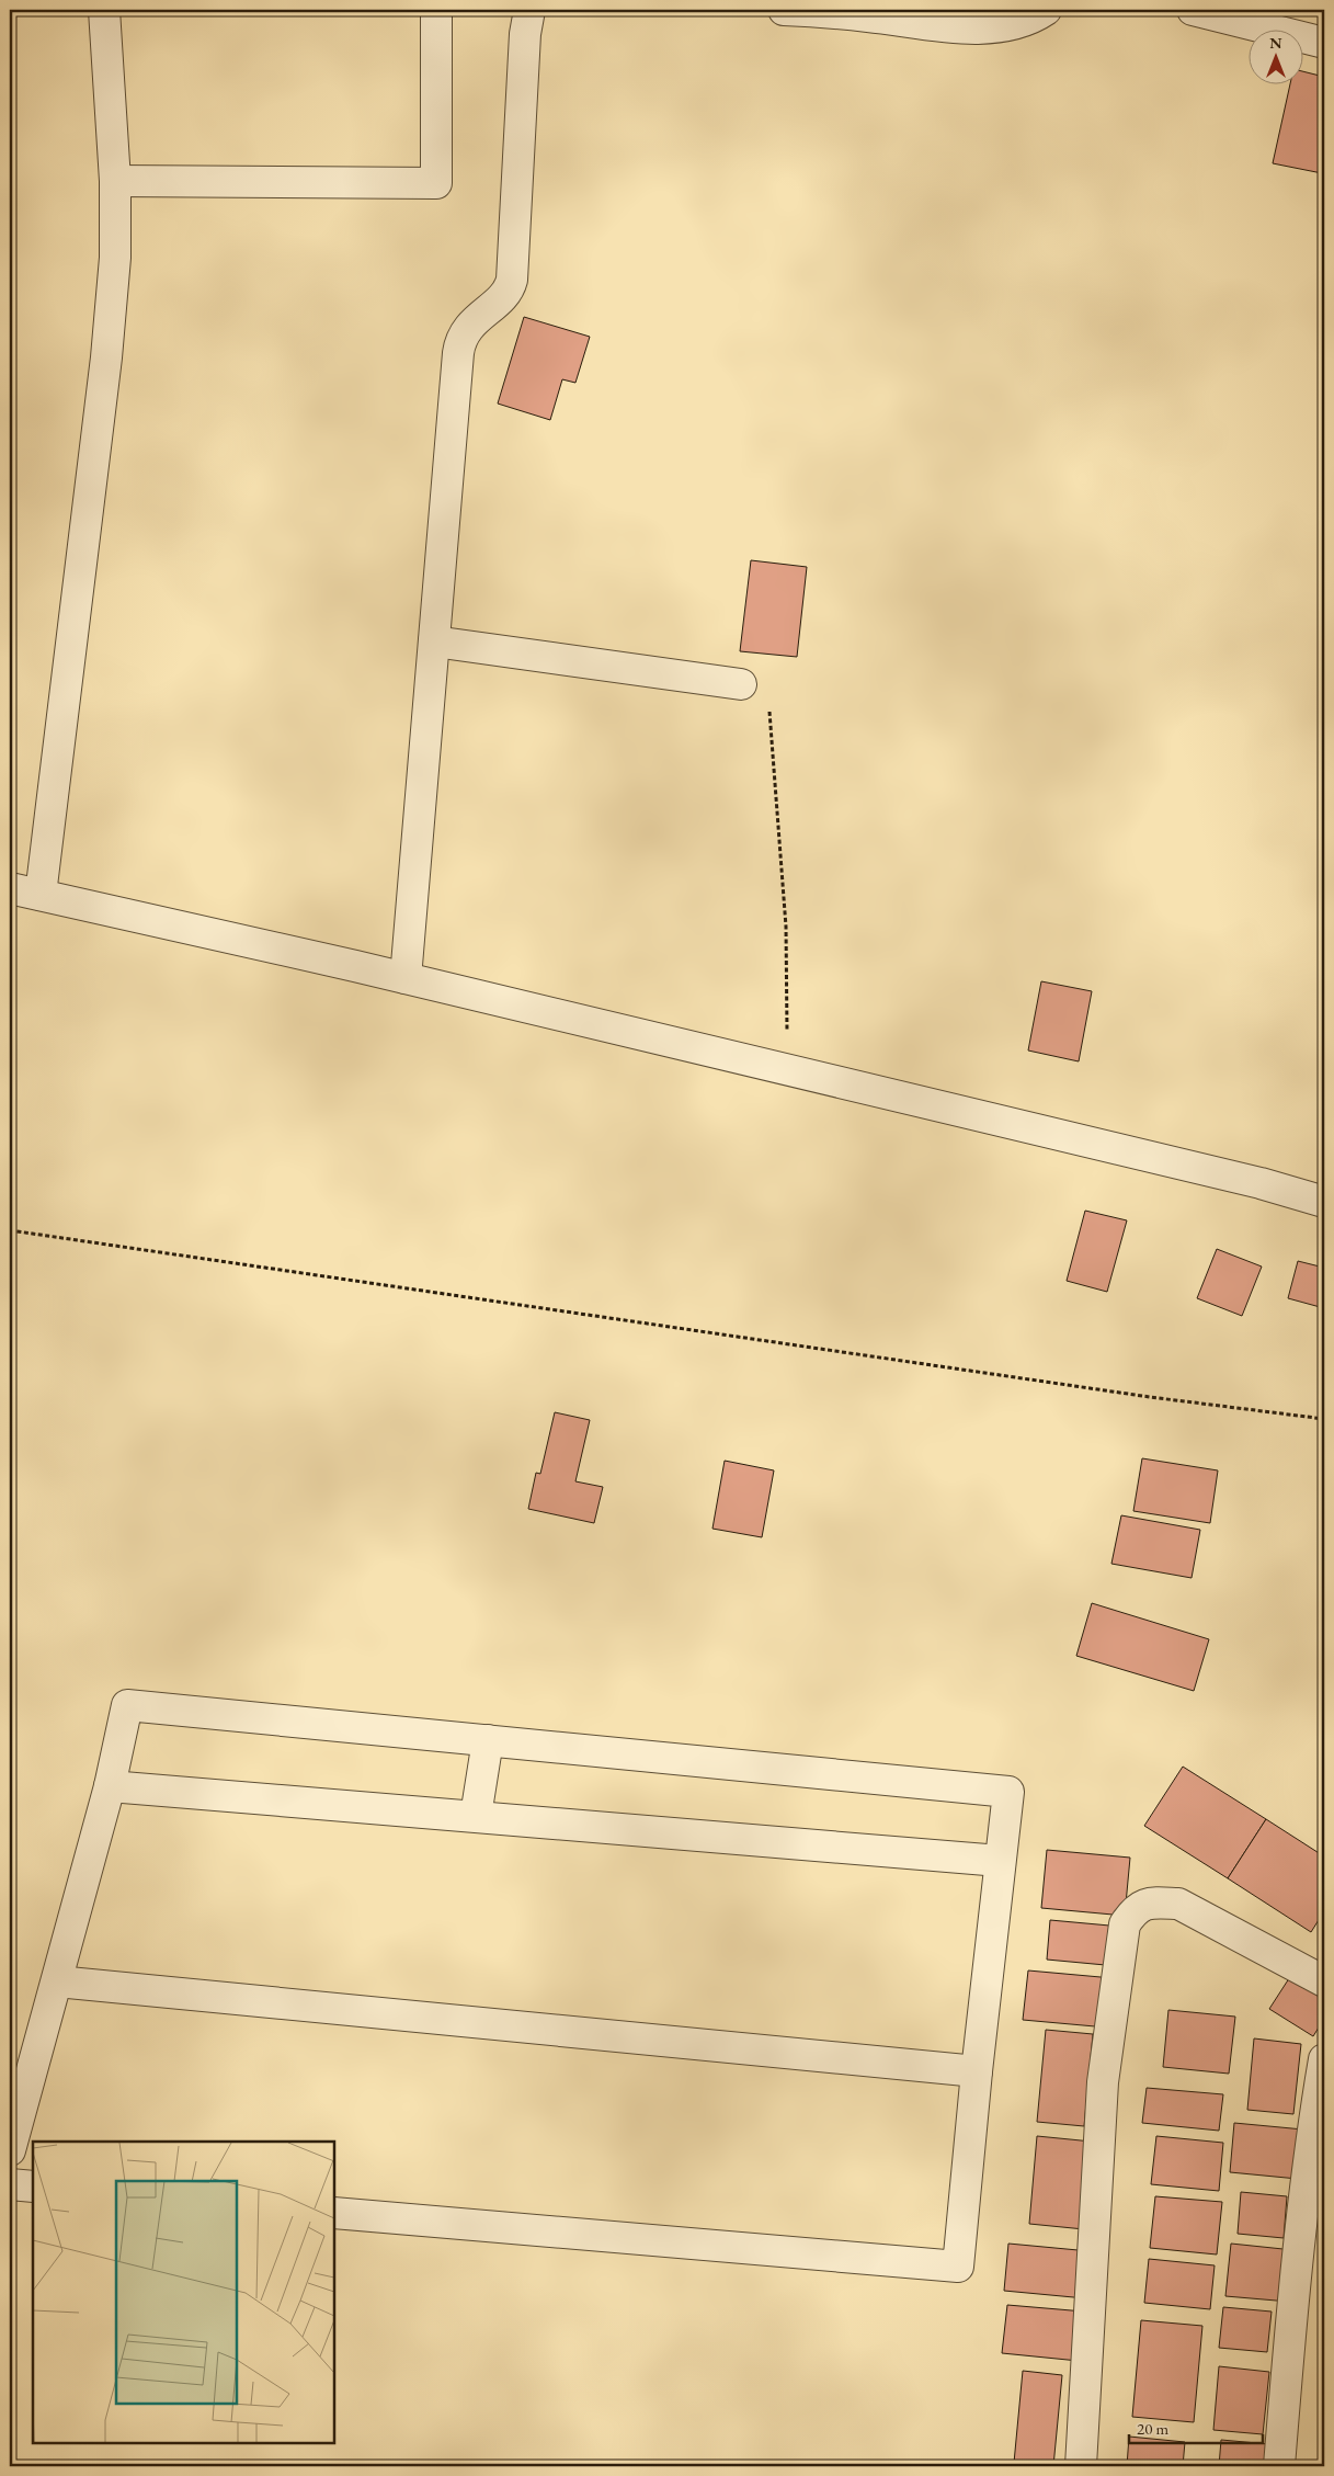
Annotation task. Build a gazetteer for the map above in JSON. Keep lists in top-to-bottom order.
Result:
{
  "scale_bar": "20 m",
  "north": "top"
}
